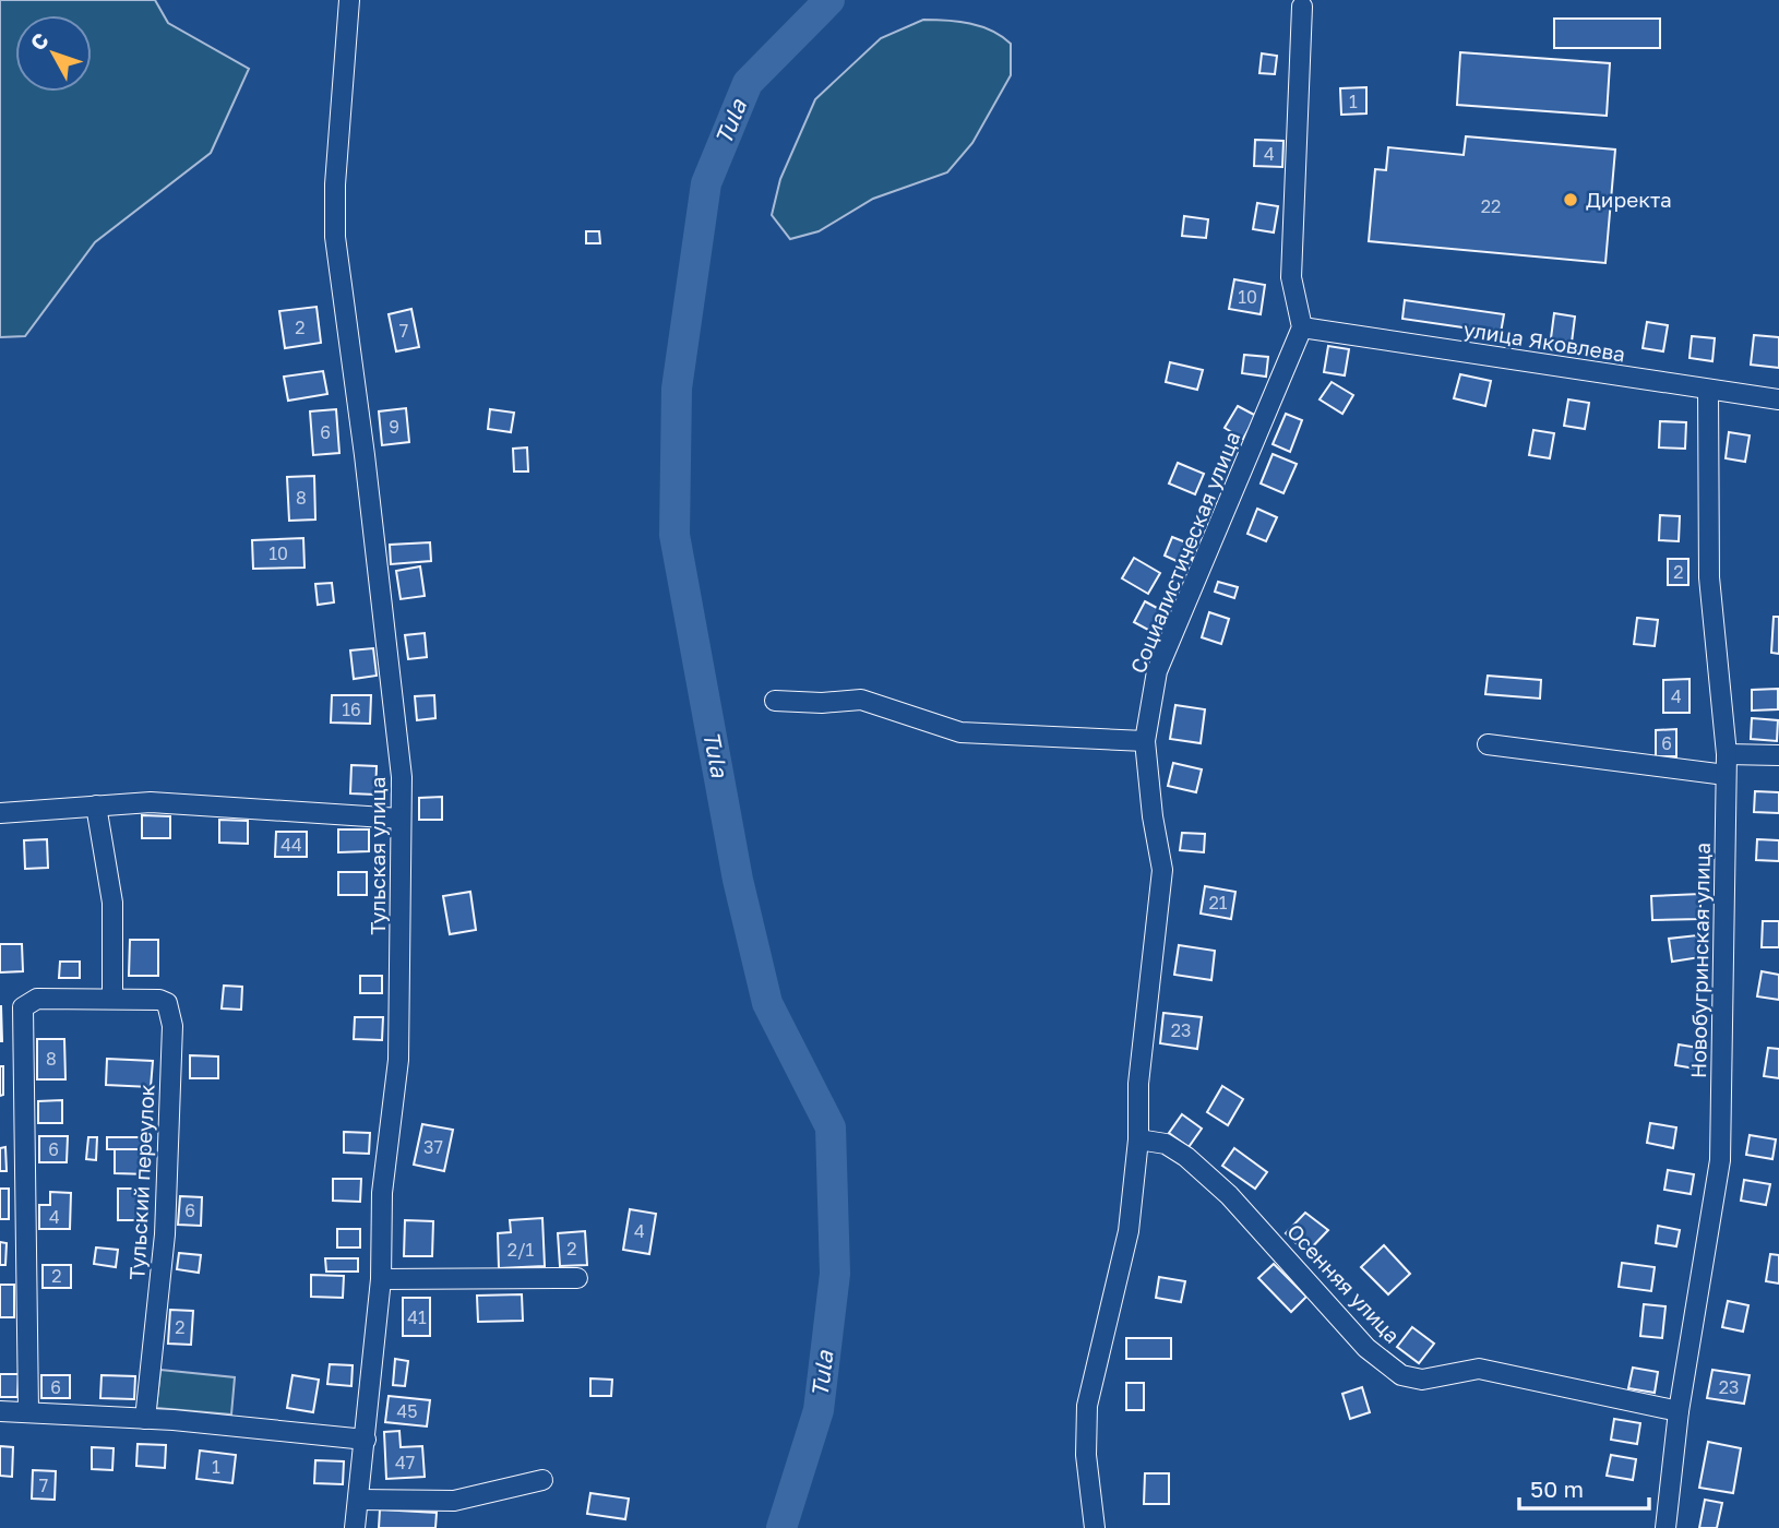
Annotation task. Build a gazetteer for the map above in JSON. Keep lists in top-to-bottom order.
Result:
{
  "streets": {
    "street": [
      "улица Яковлева",
      "Социалистическая улица",
      "Тульская улица",
      "Новобугринская улица",
      "Тульский переулок",
      "Осенняя улица"
    ]
  },
  "crossings": [
    ["улица Яковлева", "Социалистическая улица"],
    ["улица Яковлева", "Новобугринская улица"],
    ["Социалистическая улица", "Осенняя улица"],
    ["Новобугринская улица", "Осенняя улица"]
  ],
  "water": ["Tula"],
  "places": ["Директа"],
  "house_numbers": [
    "1",
    "4",
    "22",
    "10",
    "2",
    "7",
    "9",
    "6",
    "8",
    "10",
    "2",
    "4",
    "16",
    "6",
    "44",
    "21",
    "23",
    "8",
    "37",
    "6",
    "6",
    "4",
    "4",
    "2",
    "2/1",
    "2",
    "41",
    "2",
    "6",
    "23",
    "45",
    "47",
    "1",
    "7"
  ],
  "scale_bar": "50 m",
  "north": "top left"
}
